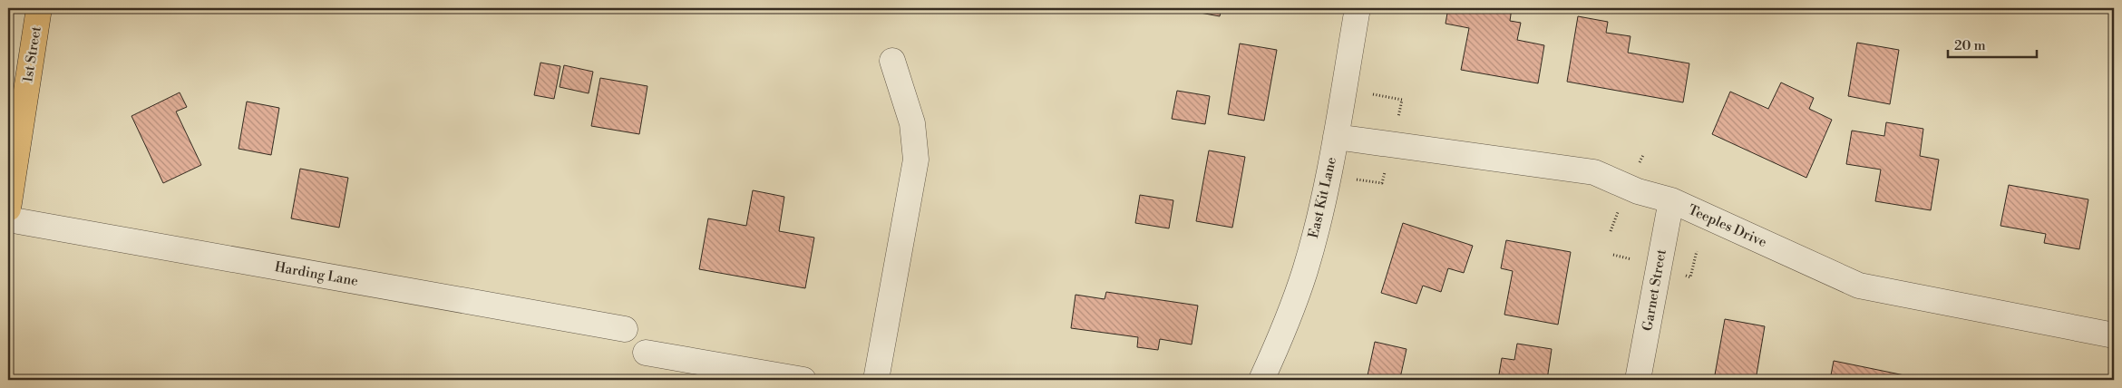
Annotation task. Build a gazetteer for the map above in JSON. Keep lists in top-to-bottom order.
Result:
{
  "streets": {
    "main road": ["1st Street"],
    "street": [
      "East Kit Lane",
      "Teeples Drive",
      "Harding Lane",
      "Garnet Street"
    ]
  },
  "crossings": [
    ["East Kit Lane", "Teeples Drive"],
    ["Teeples Drive", "Garnet Street"]
  ],
  "scale_bar": "20 m"
}
